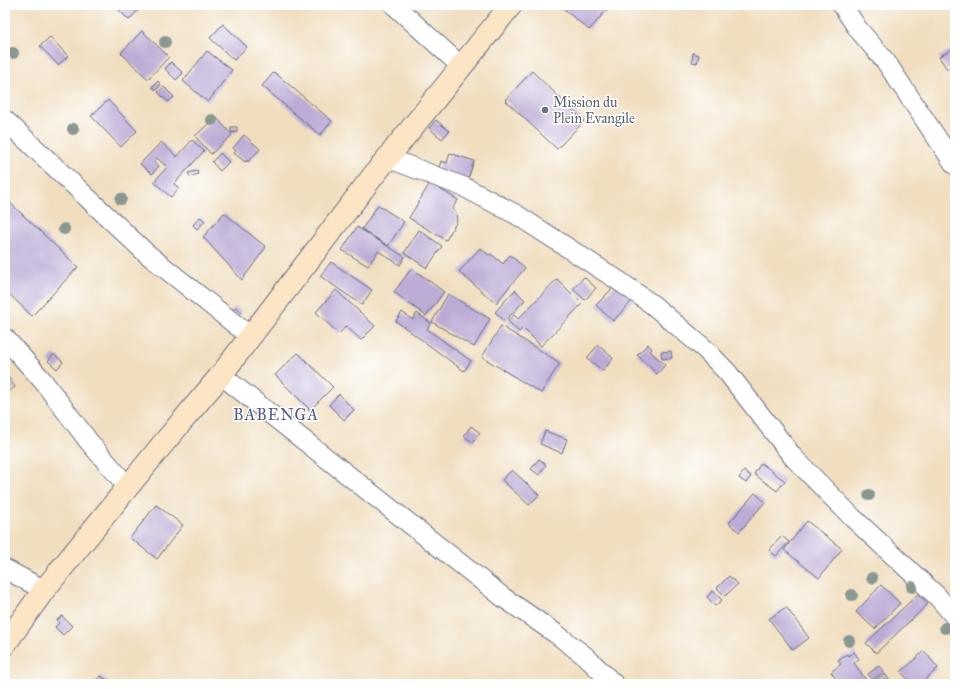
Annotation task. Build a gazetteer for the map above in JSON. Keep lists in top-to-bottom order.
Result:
{
  "districts": ["BABENGA"],
  "places": ["Mission du Plein Evangile"]
}
